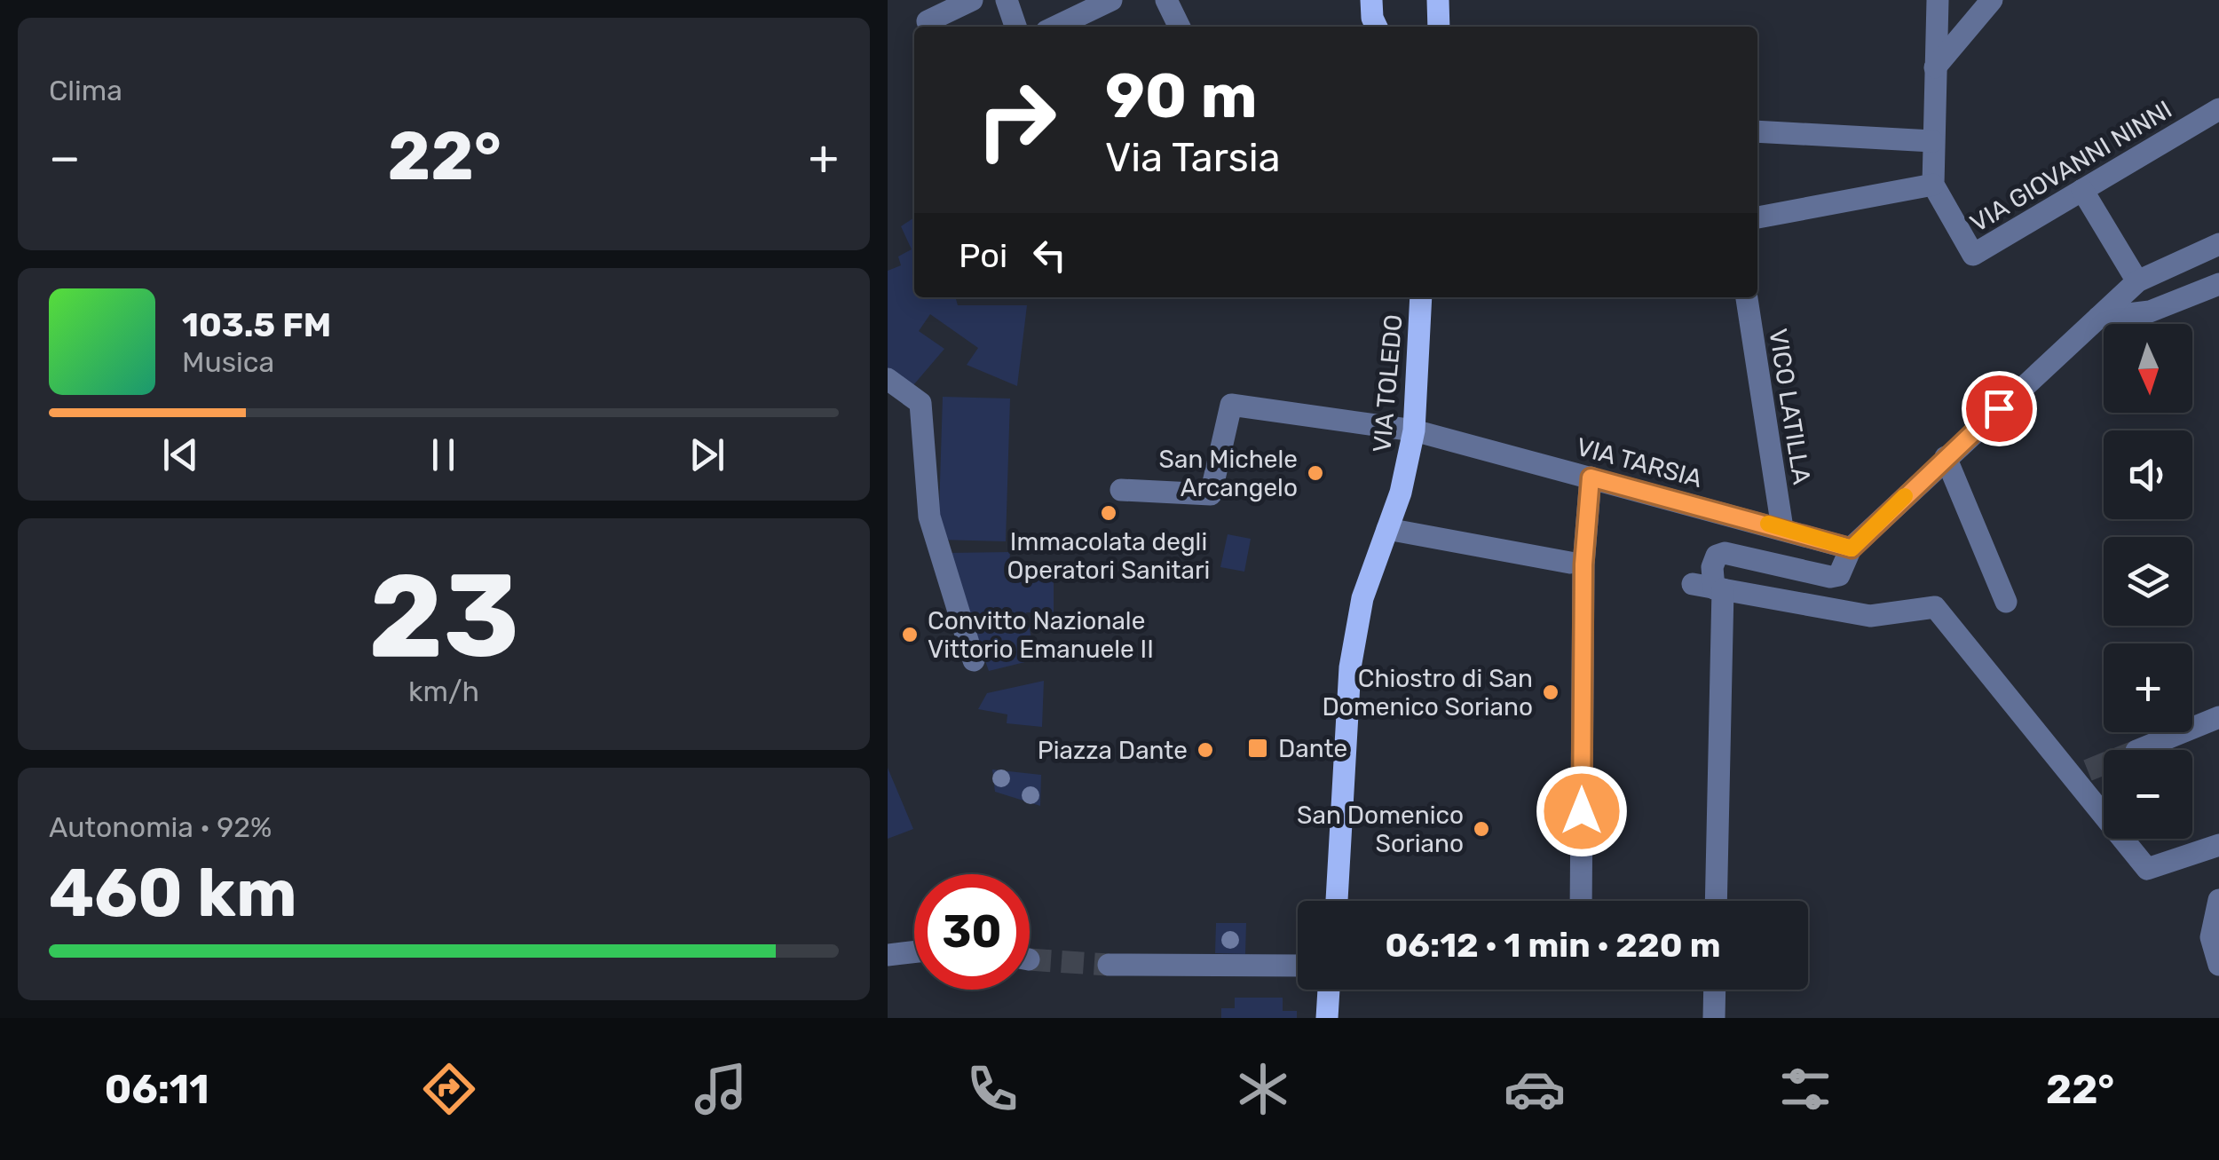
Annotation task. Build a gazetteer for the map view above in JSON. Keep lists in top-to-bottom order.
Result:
{
  "streets": {
    "main road": ["VIA TOLEDO"],
    "street": ["VIA GIOVANNI NINNI", "VICO LATILLA", "VIA TARSIA"]
  },
  "crossings": [
    ["VIA TOLEDO", "VIA TARSIA"],
    ["VICO LATILLA", "VIA TARSIA"]
  ],
  "places": {
    "other": [
      "San Michele Arcangelo",
      "Immacolata degli Operatori Sanitari",
      "Convitto Nazionale Vittorio Emanuele II",
      "Chiostro di San Domenico Soriano",
      "Piazza Dante",
      "San Domenico Soriano"
    ],
    "transit": ["Dante"]
  },
  "north": "bottom",
  "page": {
    "tile": [
      "Clima",
      ["23", "km/h"],
      ["Autonomia · 92%", "460 km"]
    ],
    "turn": ["90 m", "Via Tarsia"],
    "heat": ["−", "22°", "+"],
    "then": "Poi",
    "song": ["103.5 FM", "Musica"],
    "map_buttons": ["+", "−"],
    "limit": "30",
    "trip": "06:12 · 1 min · 220 m",
    "tabs": ["06:11", "22°"]
  }
}
